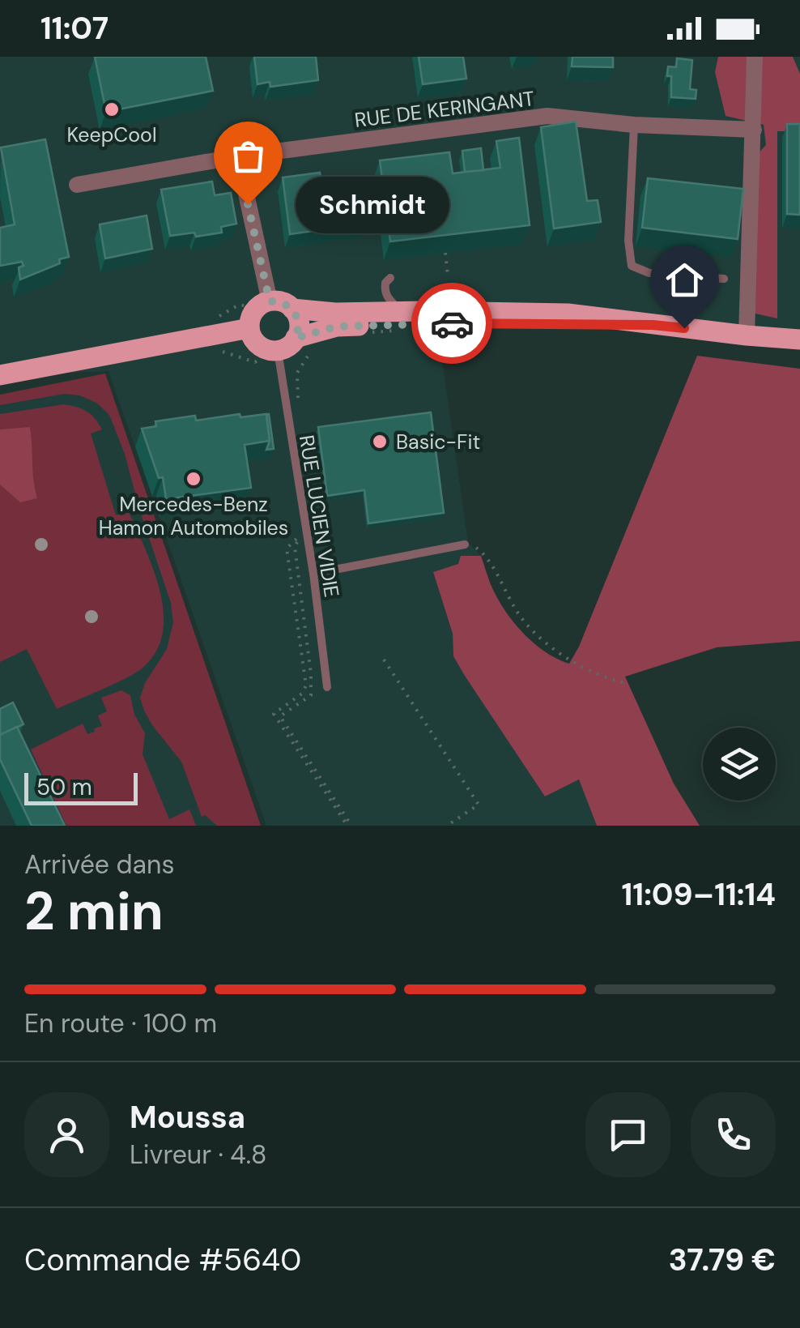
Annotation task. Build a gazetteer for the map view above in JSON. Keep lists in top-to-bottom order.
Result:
{
  "streets": {
    "street": ["RUE DE KERINGANT"],
    "lane": ["RUE LUCIEN VIDIE"]
  },
  "places": [
    "KeepCool",
    "Schmidt",
    "Basic-Fit",
    "Mercedes-Benz Hamon Automobiles"
  ],
  "scale_bar": "50 m",
  "page": {
    "status": "11:07",
    "bubble": "Schmidt",
    "scale": "50 m",
    "heading": ["2 min", "Arrivée dans", "11:09–11:14"],
    "panel": [
      "Moussa",
      "Livreur · 4.8",
      "Commande #5640",
      "37.79 €"
    ],
    "bar": "En route · 100 m"
  }
}
